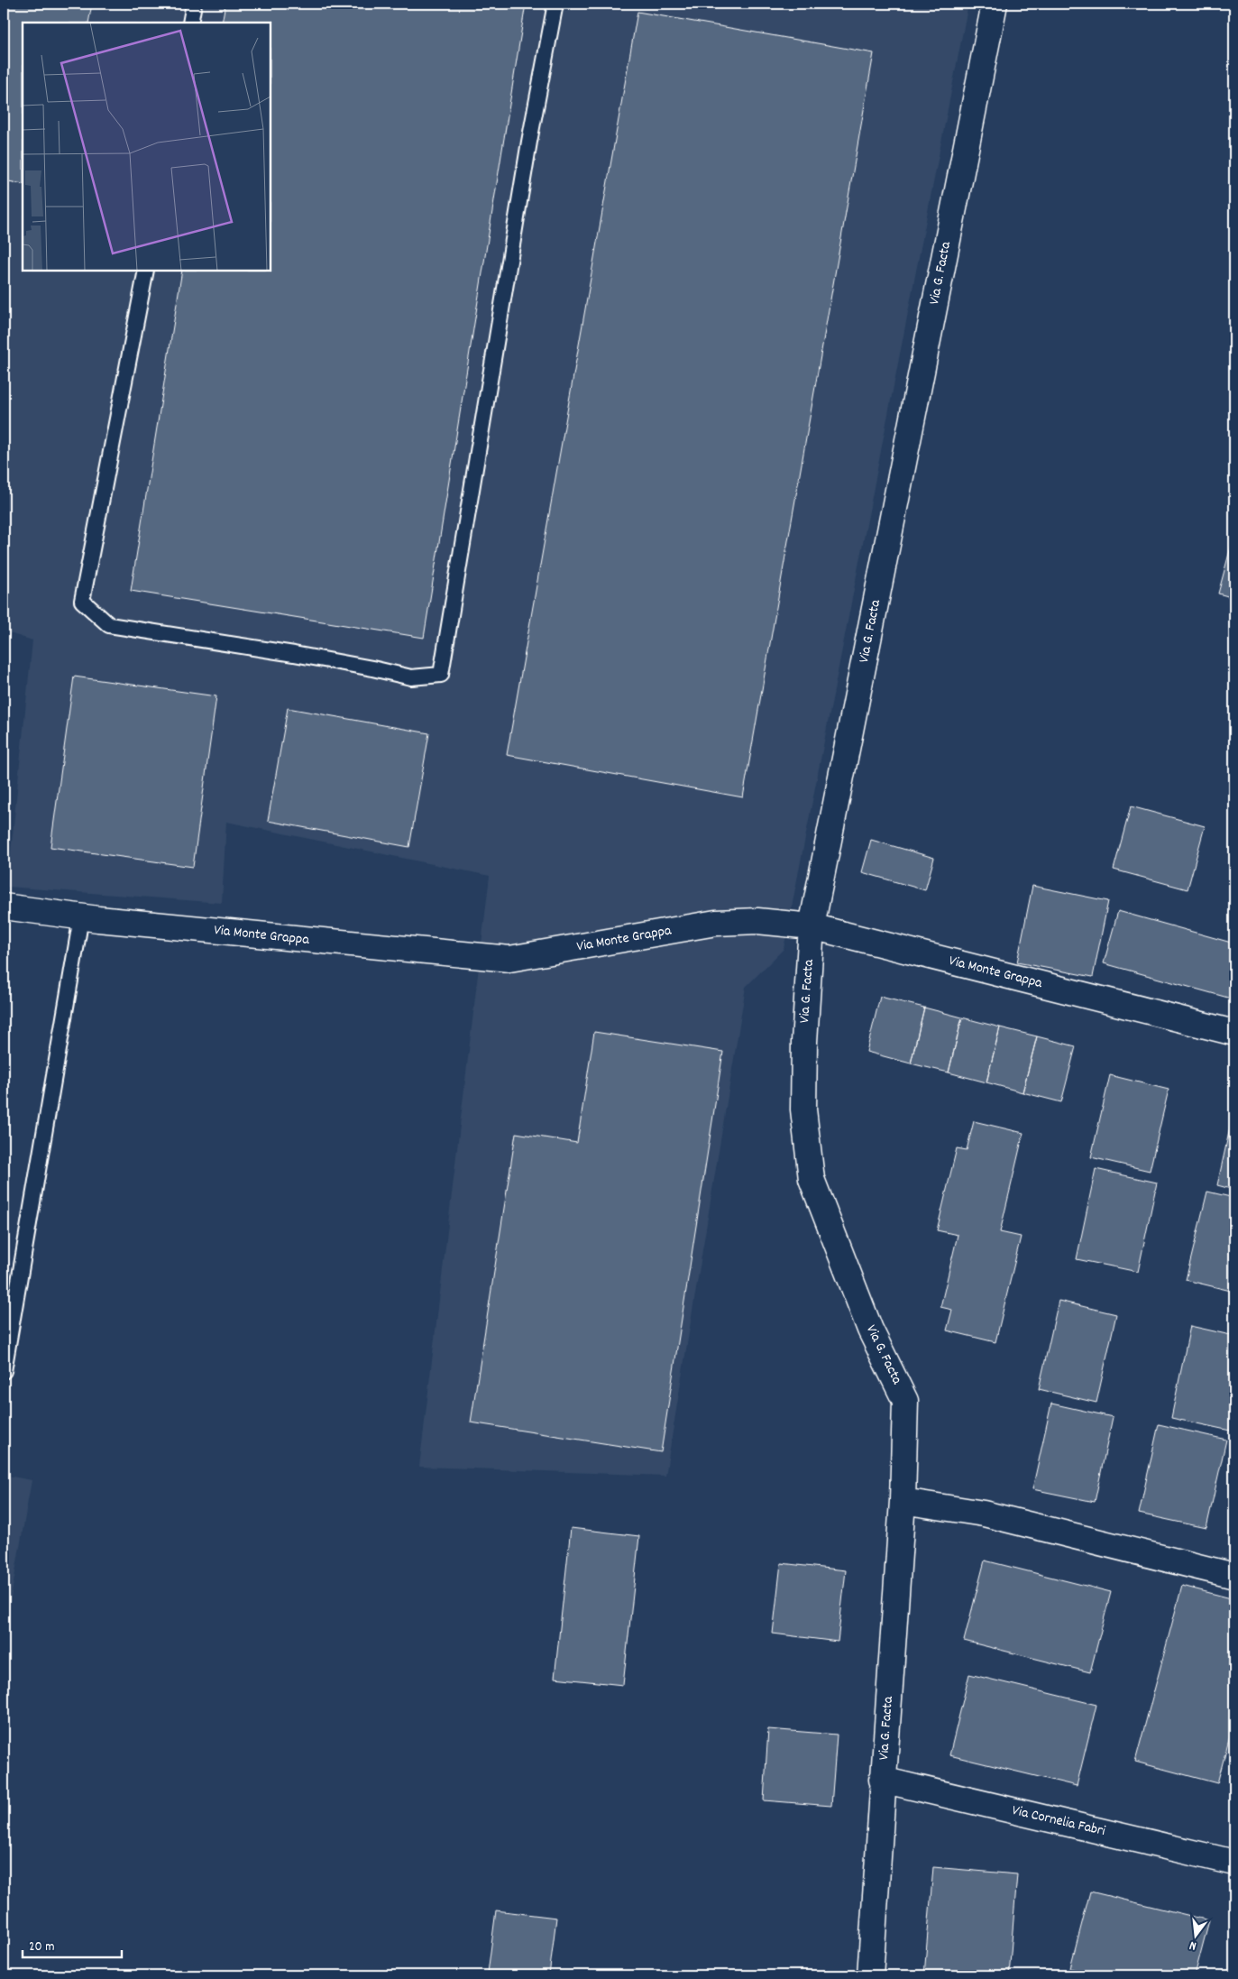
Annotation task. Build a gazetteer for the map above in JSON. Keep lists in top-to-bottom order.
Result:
{
  "streets": {
    "street": ["Via G. Facta", "Via Monte Grappa", "Via Cornelia Fabri"]
  },
  "crossings": [
    ["Via G. Facta", "Via Monte Grappa"],
    ["Via G. Facta", "Via Cornelia Fabri"]
  ],
  "scale_bar": "20 m",
  "north": "bottom"
}
